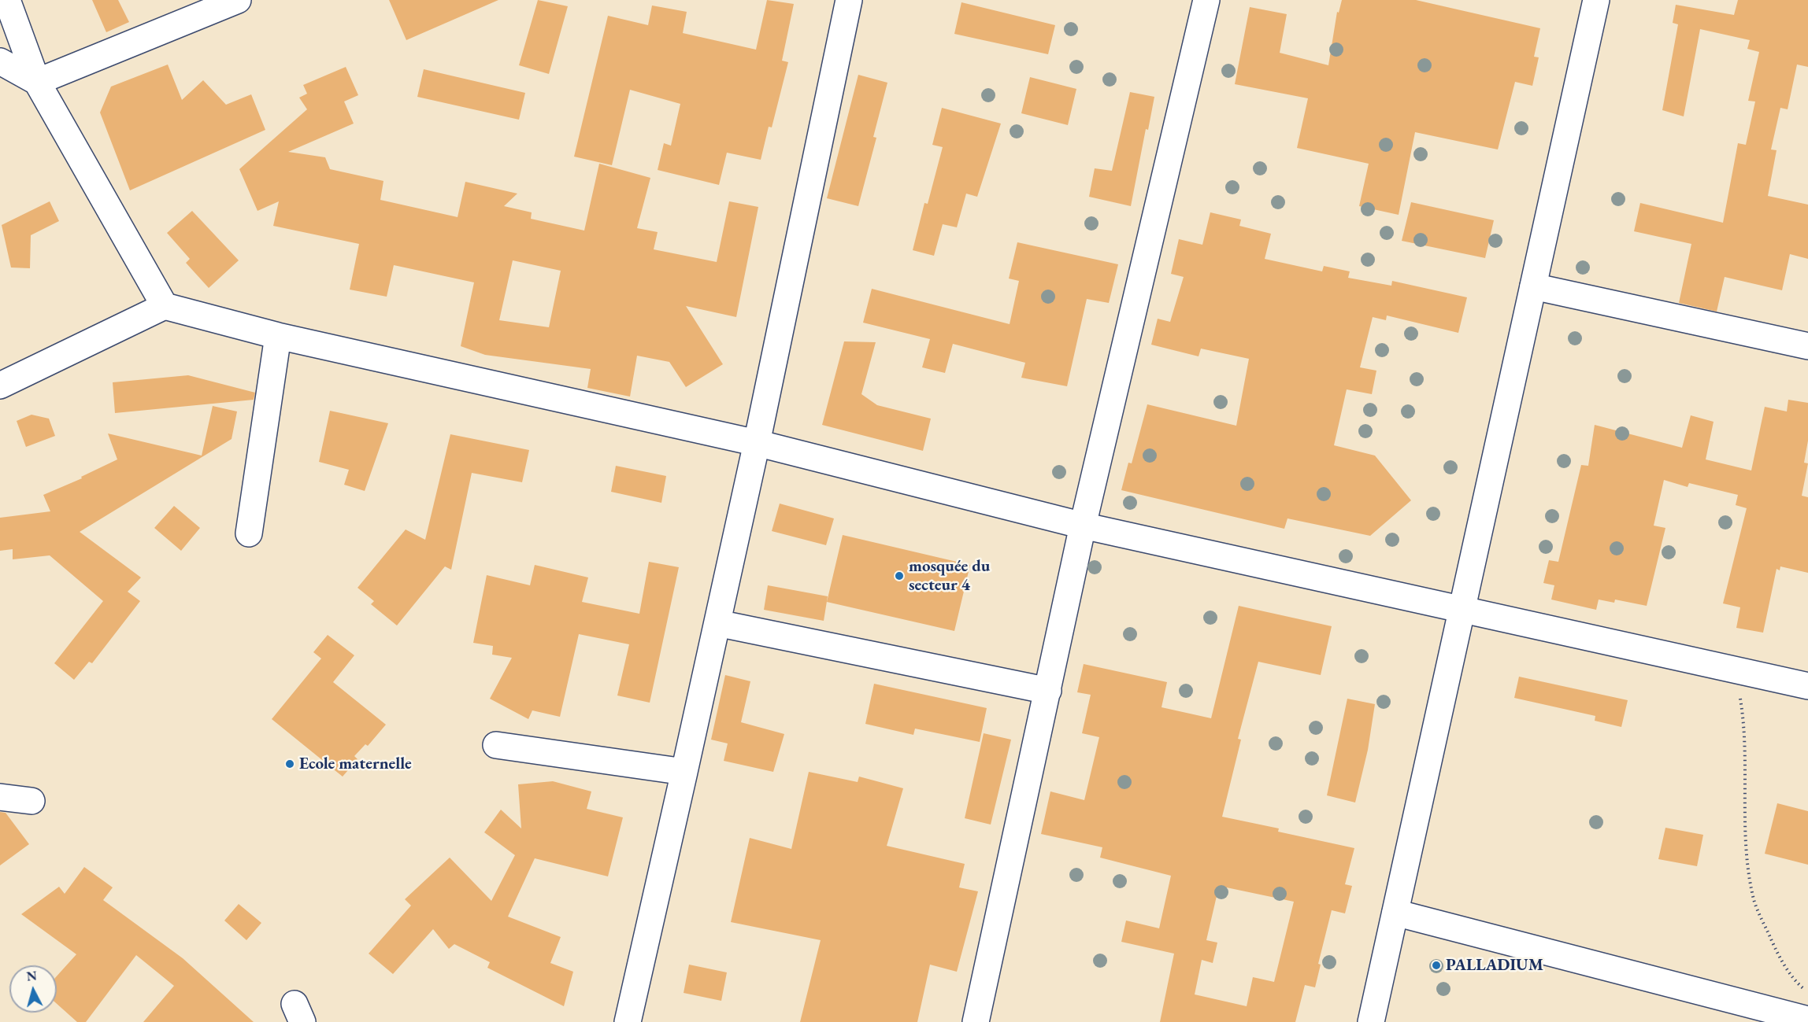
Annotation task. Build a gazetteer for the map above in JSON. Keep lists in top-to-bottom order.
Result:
{
  "places": ["mosquée du secteur 4", "Ecole maternelle", "PALLADIUM"],
  "north": "top"
}
